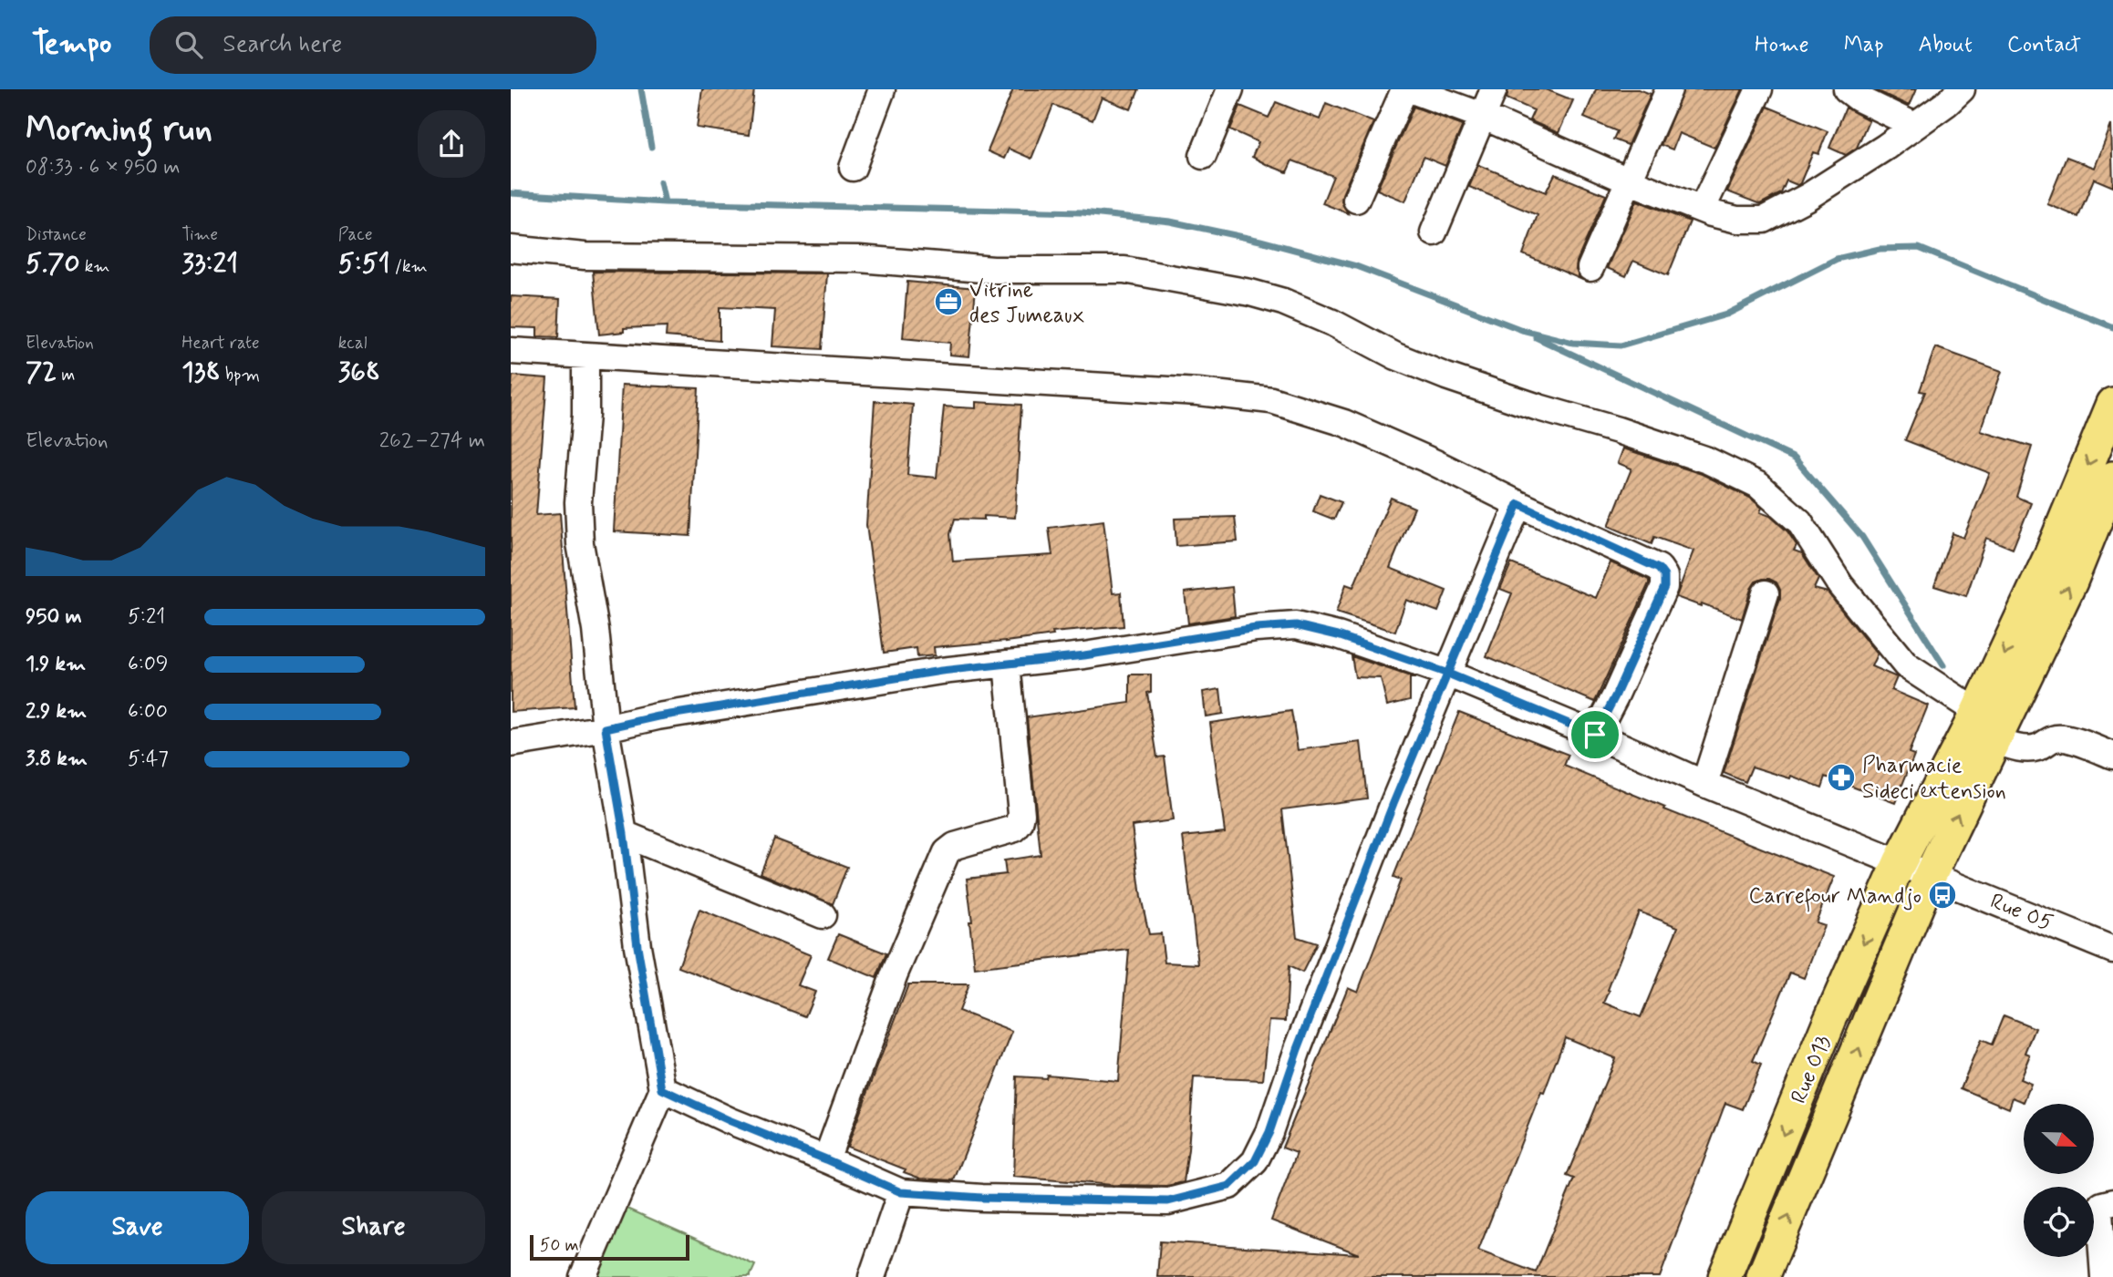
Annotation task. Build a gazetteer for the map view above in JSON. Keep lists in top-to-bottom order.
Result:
{
  "streets": {
    "main road": ["Rue O13"],
    "street": ["Rue O5"]
  },
  "crossings": [
    ["Rue O5", "Rue O13"]
  ],
  "places": {
    "office": ["Vitrine des Jumeaux"],
    "pharmacy": ["Pharmacie Sideci extension"],
    "bus stop": ["Carrefour Mandjo"]
  },
  "scale_bar": "50 m",
  "north": "right",
  "page": {
    "header": "Tempo",
    "search": "Search here",
    "nav": [
      "Home",
      "Map",
      "About",
      "Contact"
    ],
    "heading": ["Morning run", "08:33 · 6 × 950 m"],
    "stats": [
      ["Distance", "5.70 km"],
      ["Time", "33:21"],
      ["Pace", "5:51 /km"],
      ["Elevation", "72 m"],
      ["Heart rate", "138 bpm"],
      ["kcal", "368"]
    ],
    "chart": ["Elevation", "262–274 m"],
    "list": [
      {
        "name": "950 m",
        "note": "5:21"
      },
      {
        "name": "1.9 km",
        "note": "6:09"
      },
      {
        "name": "2.9 km",
        "note": "6:00"
      },
      {
        "name": "3.8 km",
        "note": "5:47"
      }
    ],
    "buttons": ["Save", "Share"],
    "scale": "50 m"
  }
}
